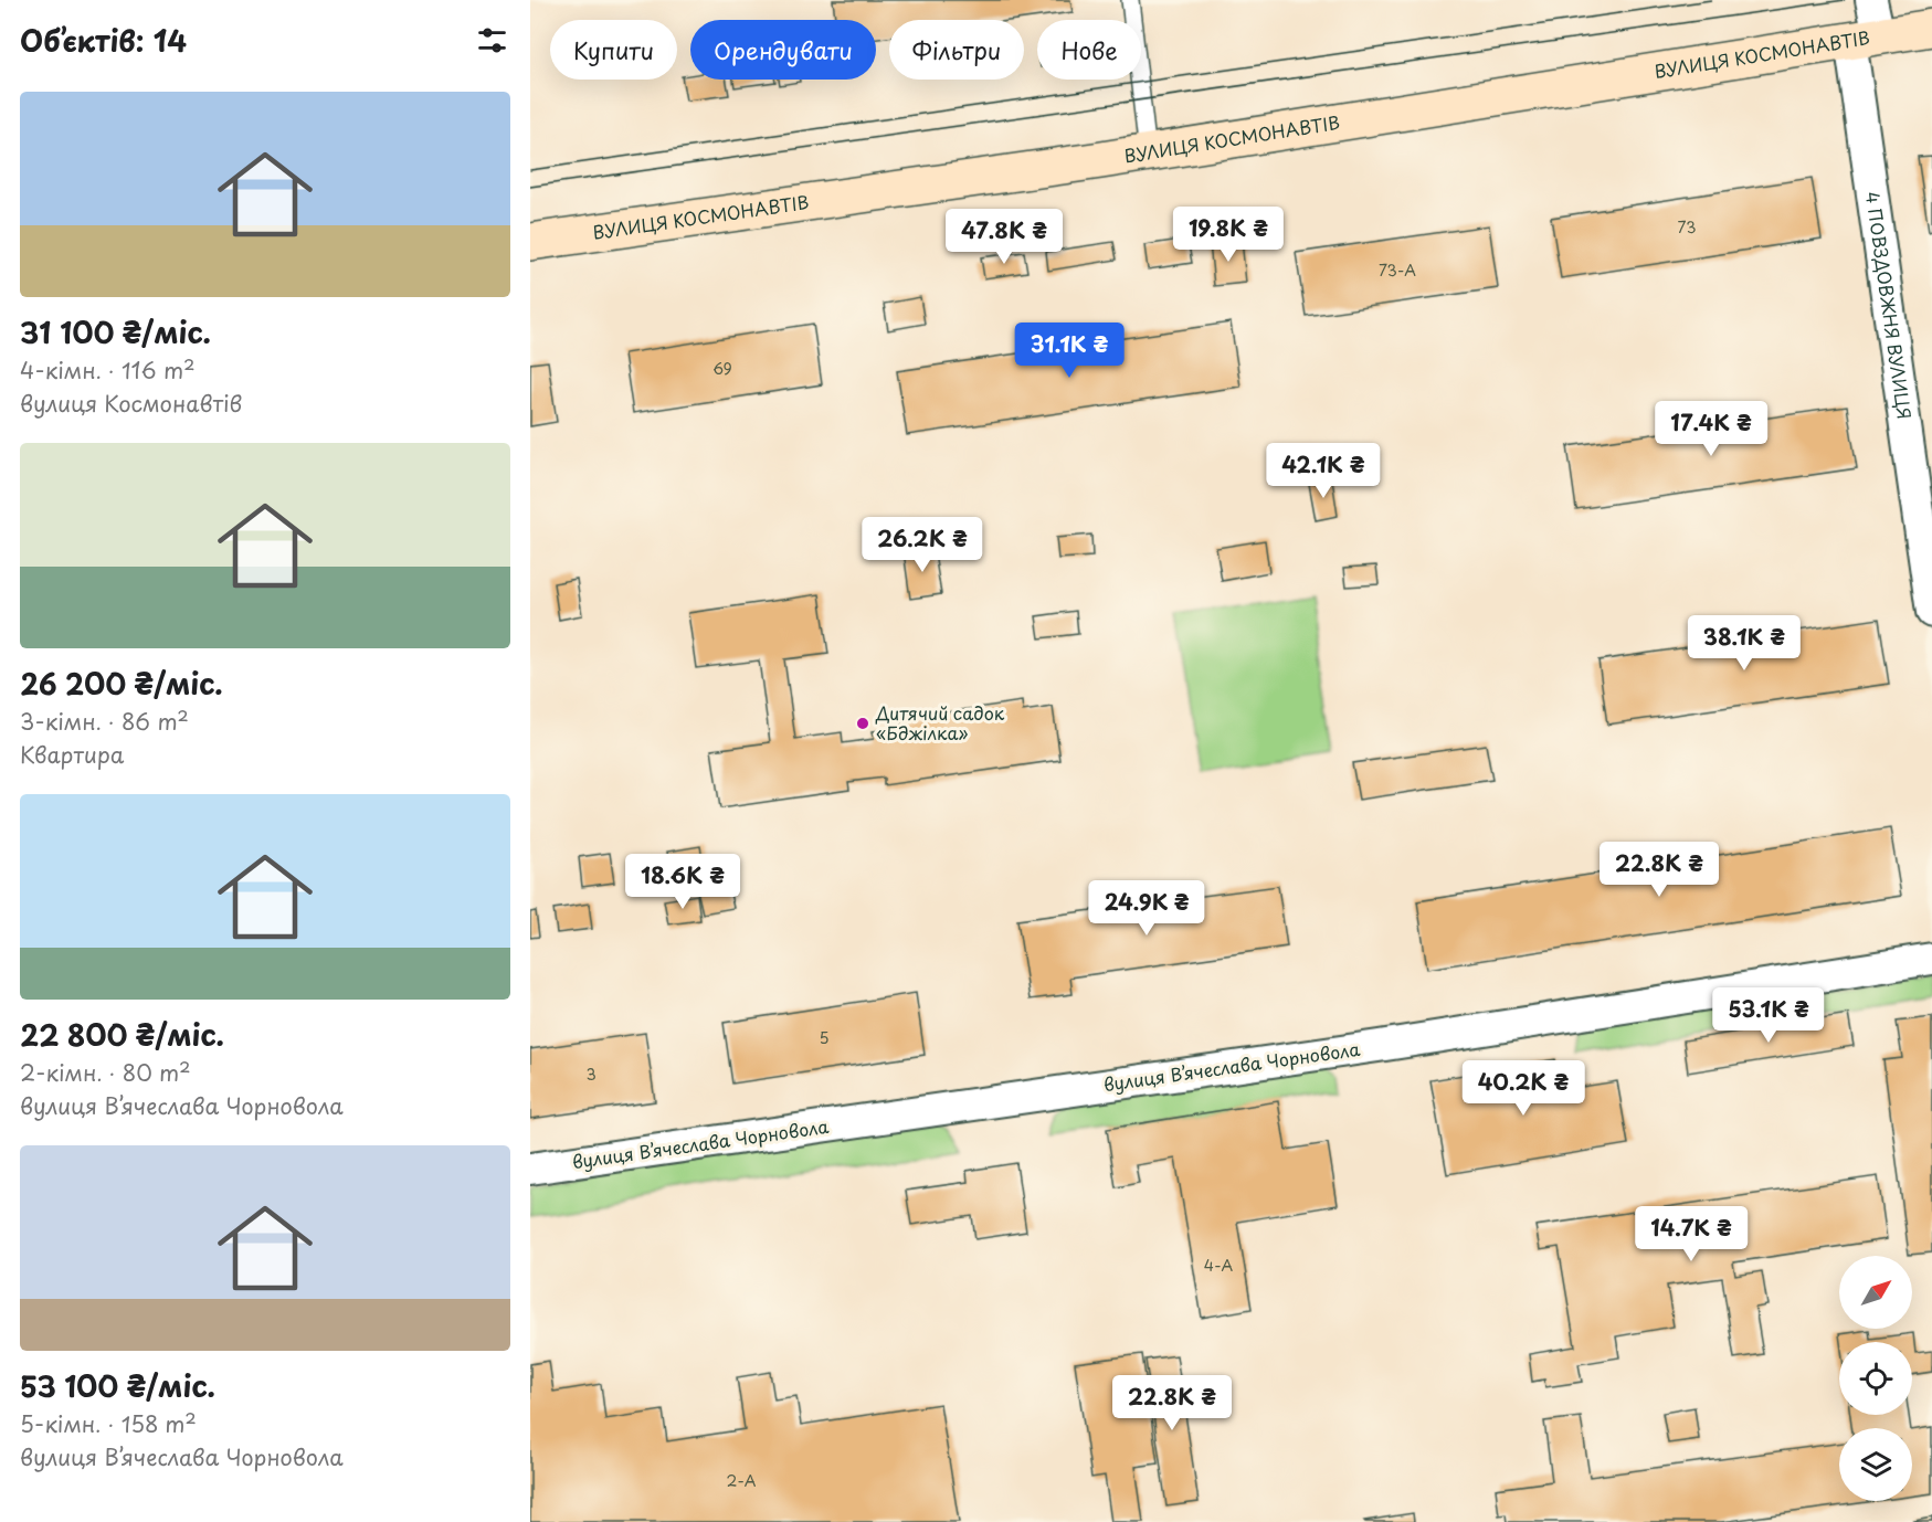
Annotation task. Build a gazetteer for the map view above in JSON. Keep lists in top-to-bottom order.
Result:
{
  "streets": {
    "main road": ["ВУЛИЦЯ КОСМОНАВТІВ"],
    "street": ["4 ПОВЗДОВЖНЯ ВУЛИЦЯ", "вулиця Вʼячеслава Чорновола"]
  },
  "crossings": [
    ["ВУЛИЦЯ КОСМОНАВТІВ", "4 ПОВЗДОВЖНЯ ВУЛИЦЯ"]
  ],
  "places": ["Дитячий садок «Бджілка»"],
  "house_numbers": [
    "73",
    "73-А",
    "69",
    "5",
    "3",
    "4-А",
    "2-А"
  ],
  "north": "top right",
  "page": {
    "heading": "Об’єктів: 14",
    "chip": [
      "Купити",
      "Орендувати",
      "Фільтри",
      "Нове"
    ],
    "list": [
      {
        "name": "31 100 ₴/міс.",
        "note": "4-кімн. · 116 m² · вулиця Космонавтів"
      },
      {
        "name": "26 200 ₴/міс.",
        "note": "3-кімн. · 86 m² · Квартира"
      },
      {
        "name": "22 800 ₴/міс.",
        "note": "2-кімн. · 80 m² · вулиця Вʼячеслава Чорновола"
      },
      {
        "name": "53 100 ₴/міс.",
        "note": "5-кімн. · 158 m² · вулиця Вʼячеслава Чорновола"
      }
    ],
    "price": [
      "19.8K ₴",
      "47.8K ₴",
      "31.1K ₴",
      "17.4K ₴",
      "42.1K ₴",
      "26.2K ₴",
      "38.1K ₴",
      "22.8K ₴",
      "18.6K ₴",
      "24.9K ₴",
      "53.1K ₴",
      "40.2K ₴",
      "14.7K ₴",
      "22.8K ₴"
    ]
  }
}
